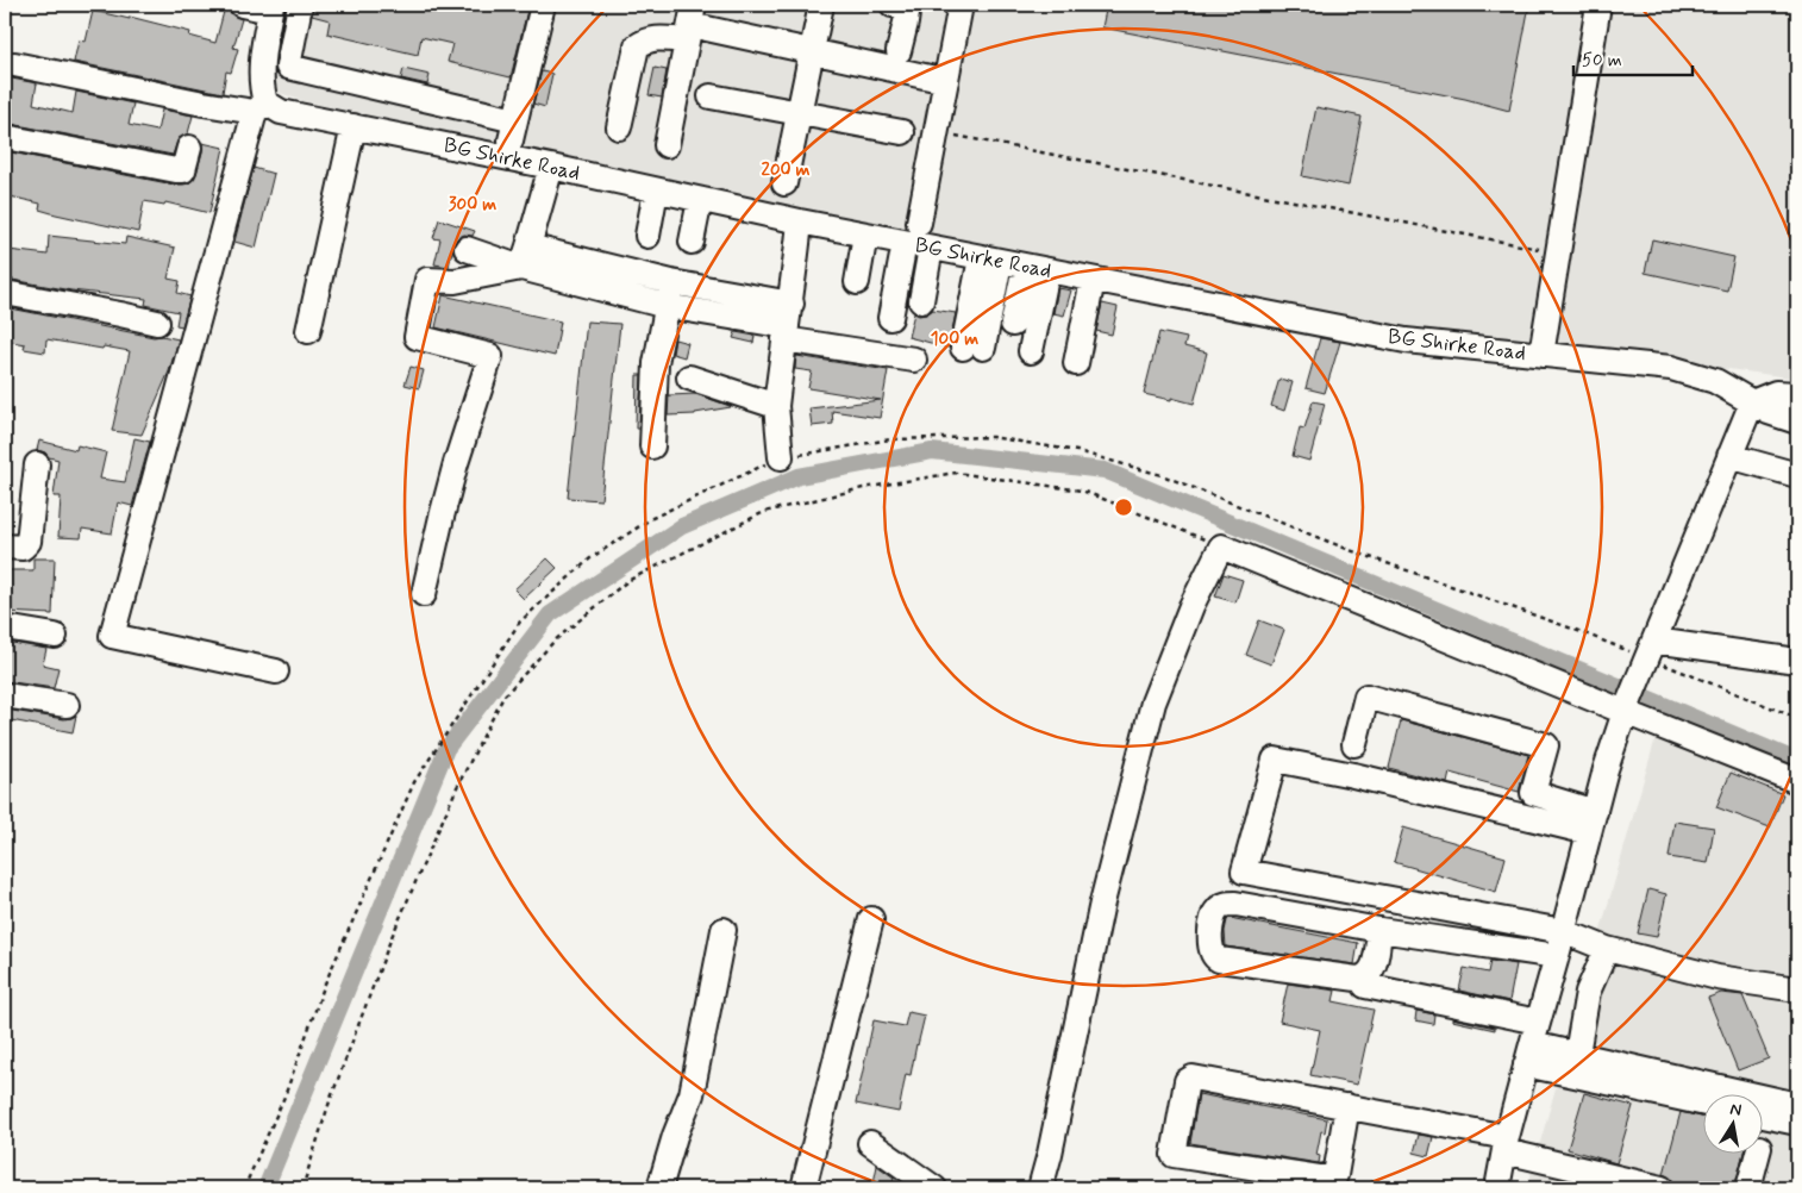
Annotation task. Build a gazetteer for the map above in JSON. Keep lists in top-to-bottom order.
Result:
{
  "streets": {
    "street": ["BG Shirke Road"]
  },
  "scale_bar": "50 m",
  "north": "top",
  "rings": ["200 m", "300 m", "100 m"]
}
